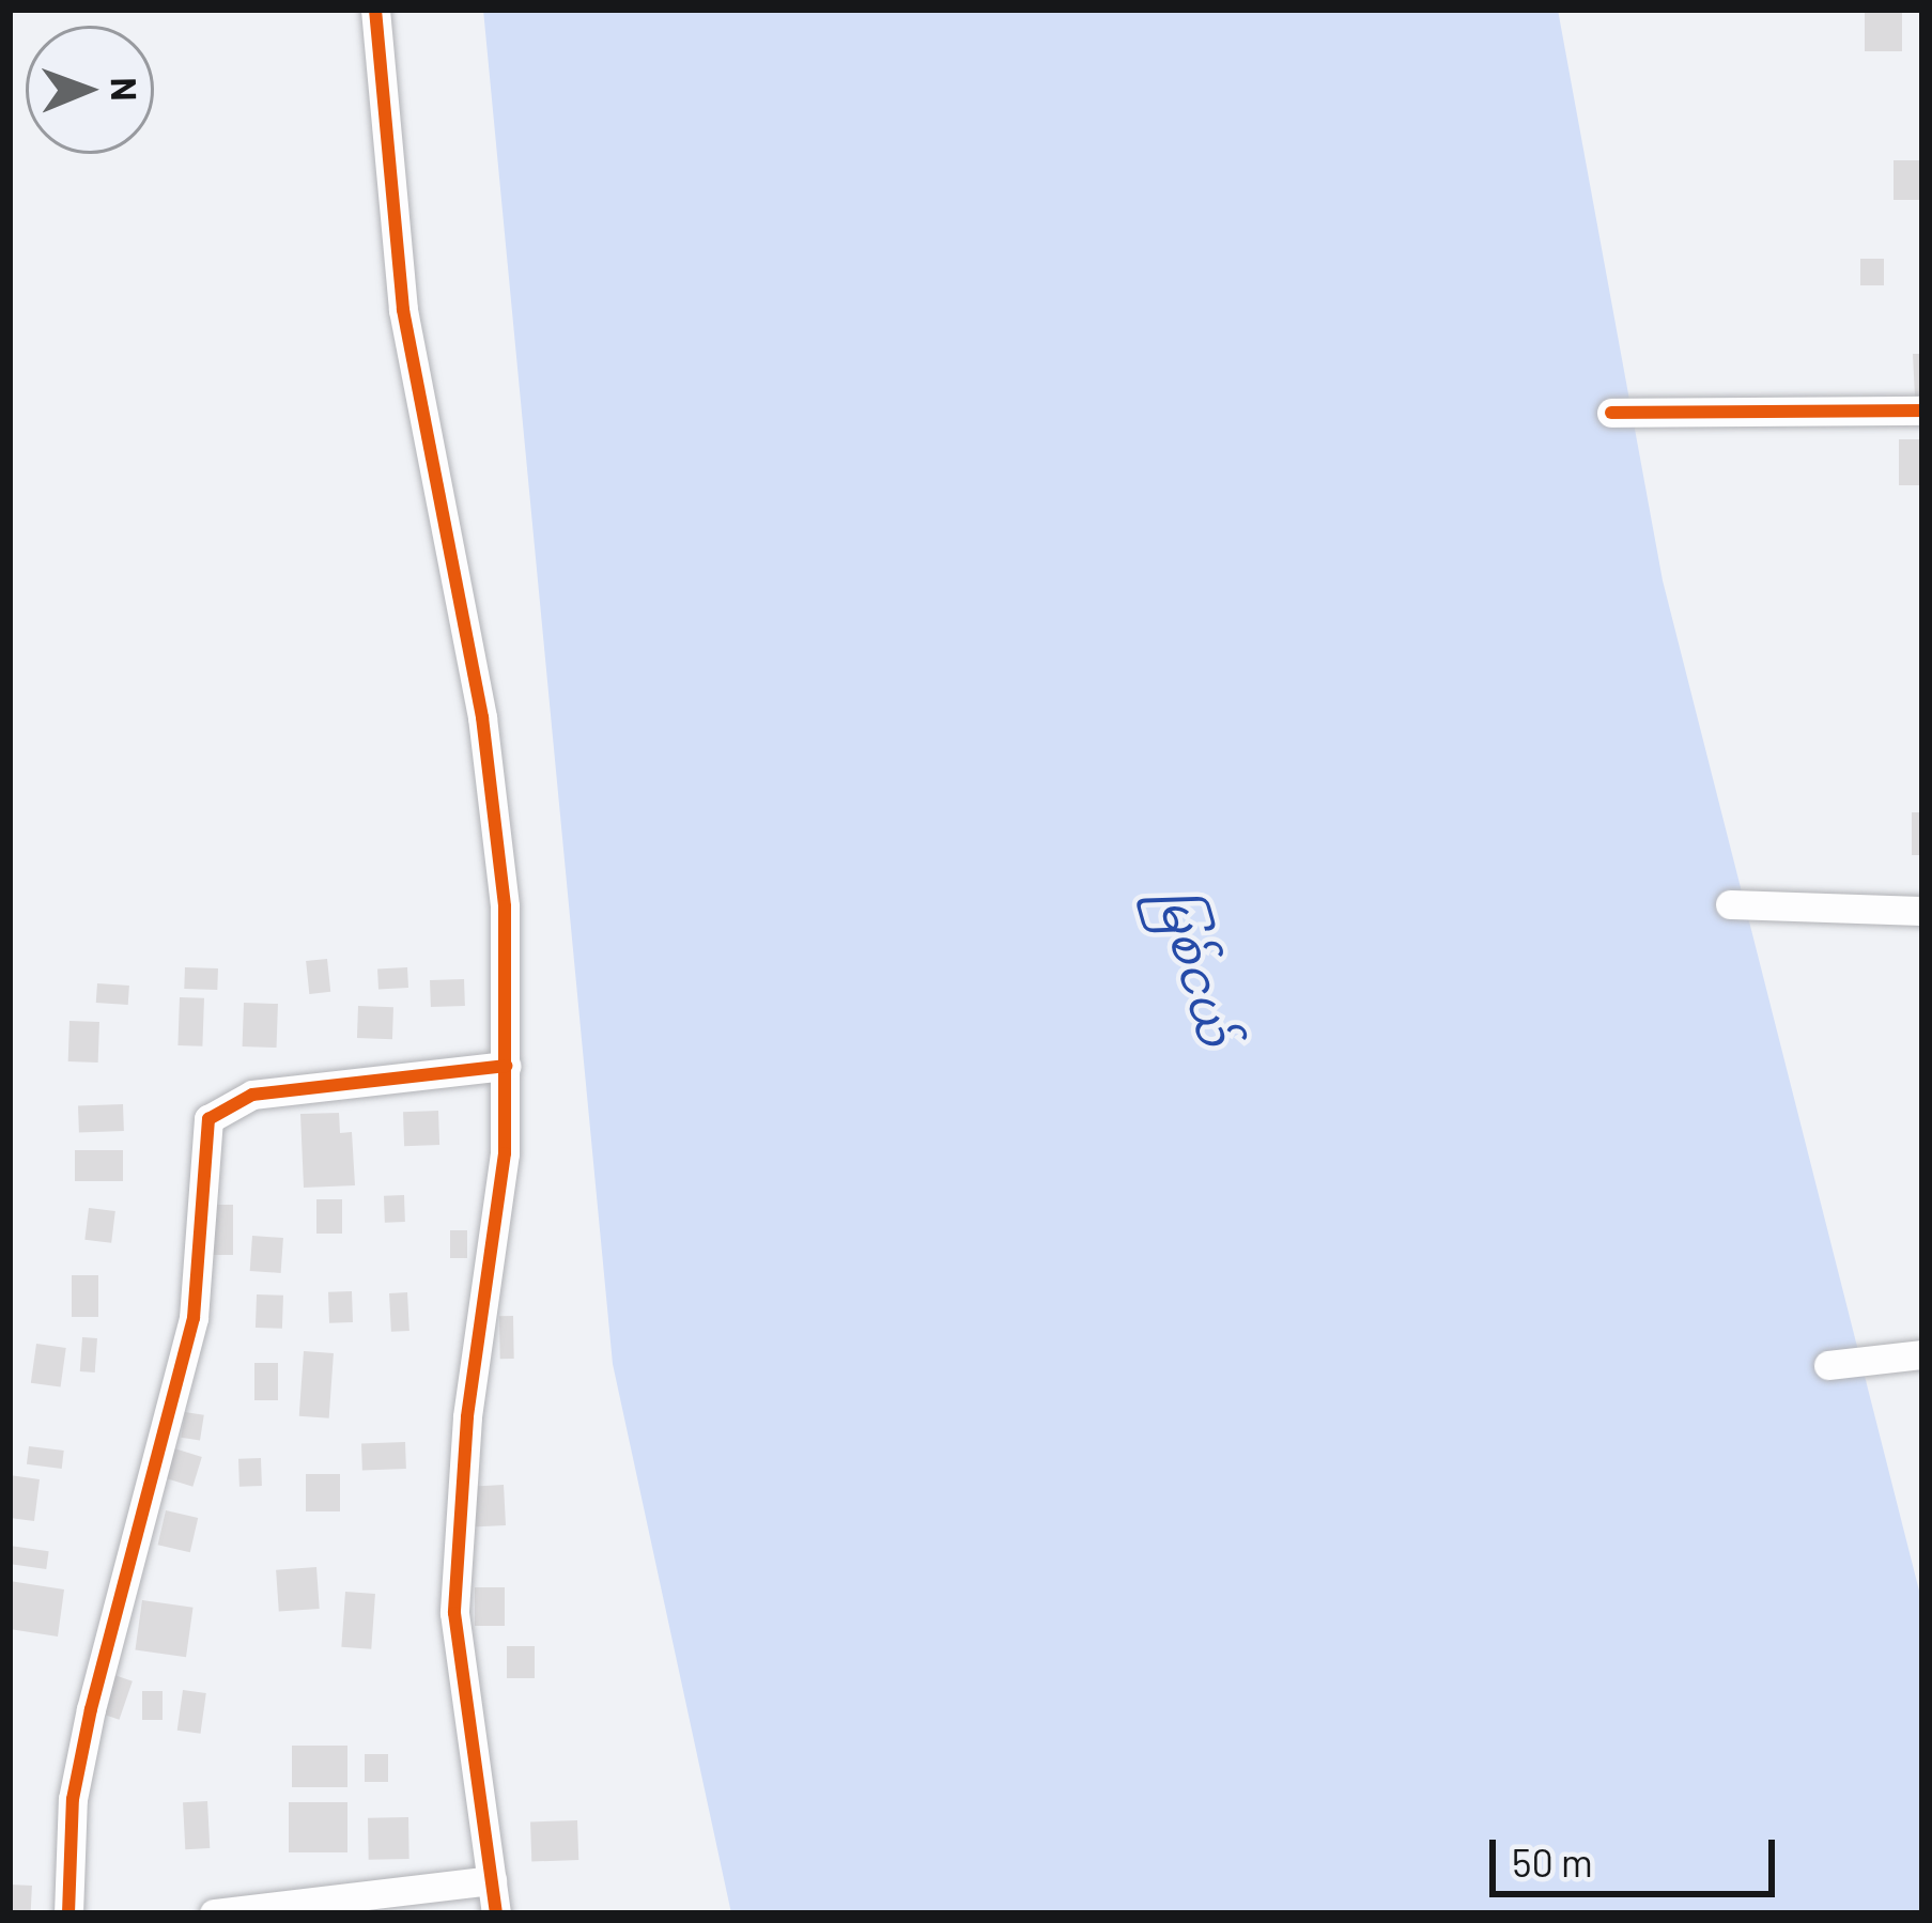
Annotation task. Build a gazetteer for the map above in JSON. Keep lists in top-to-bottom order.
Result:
{
  "water": ["မြစ်ငယ်"],
  "scale_bar": "50 m",
  "north": "right"
}
